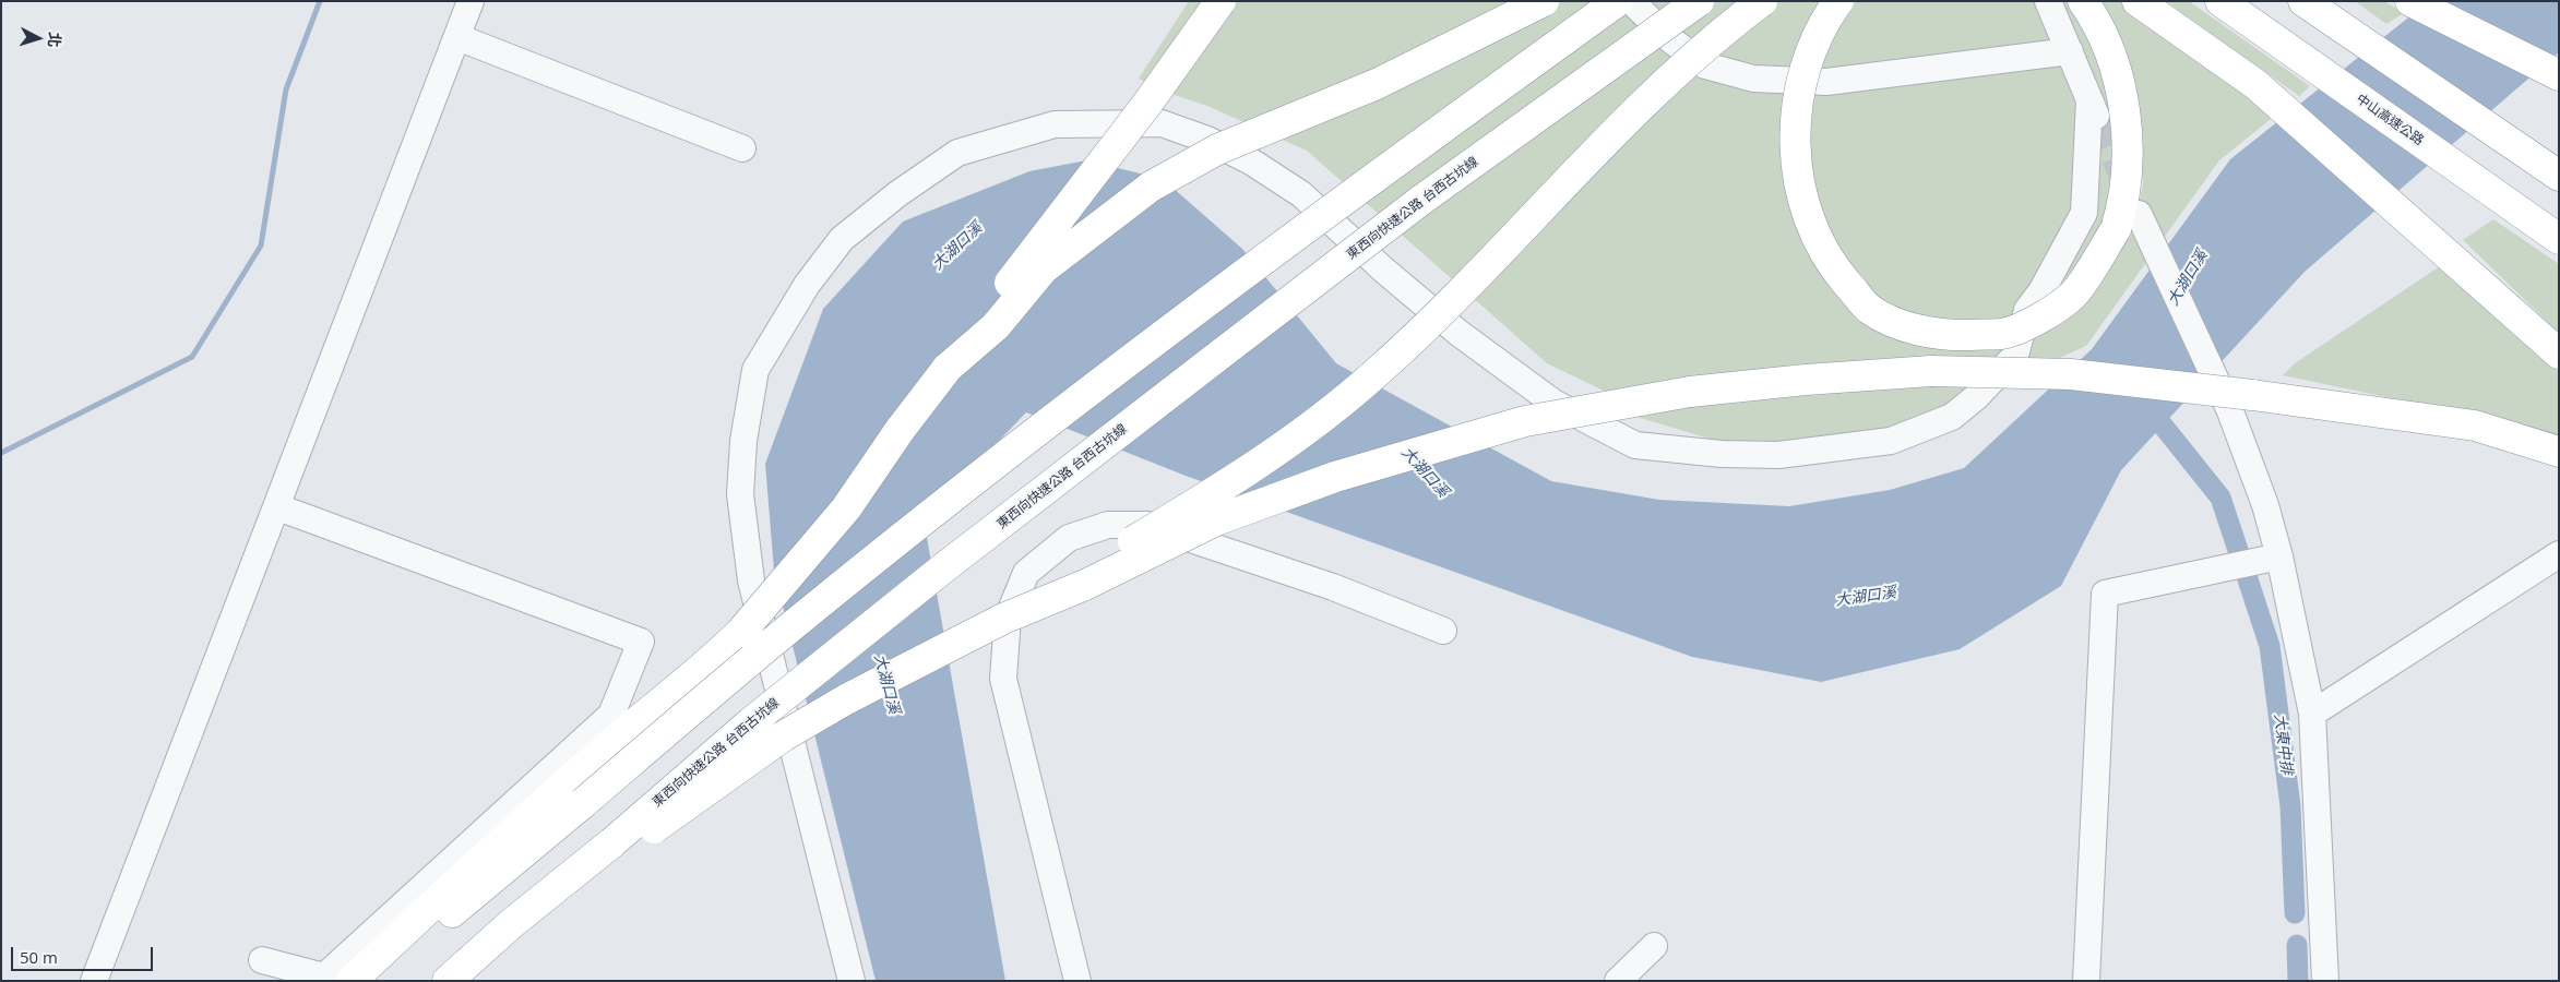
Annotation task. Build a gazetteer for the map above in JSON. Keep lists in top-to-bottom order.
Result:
{
  "streets": {
    "highway": ["中山高速公路", "東西向快速公路 台西古坑線"]
  },
  "water": ["大湖口溪", "大東中排"],
  "scale_bar": "50 m",
  "north": "right"
}
